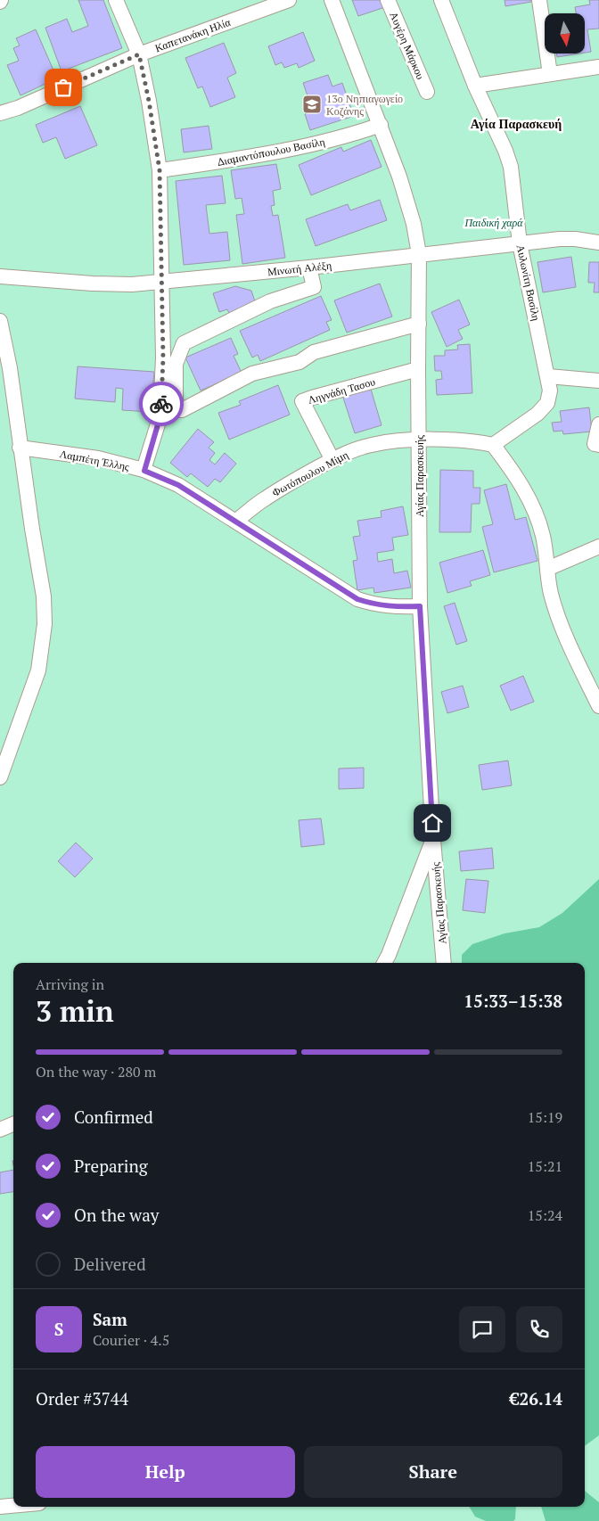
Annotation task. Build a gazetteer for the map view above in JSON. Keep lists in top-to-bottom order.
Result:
{
  "streets": {
    "street": [
      "Καπετανάκη Ηλία",
      "Αυγέρη Μάρκου",
      "Διαμαντόπουλου Βασίλη",
      "Μινωτή Αλέξη",
      "Αυλωνίτη Βασίλη",
      "Ληγνάδη Τασου",
      "Λαμπέτη Έλλης",
      "Φωτόπουλου Μίμη",
      "Αγίας Παρασκευής"
    ]
  },
  "crossings": [
    ["Διαμαντόπουλου Βασίλη", "Αγίας Παρασκευής"],
    ["Μινωτή Αλέξη", "Αυλωνίτη Βασίλη"],
    ["Μινωτή Αλέξη", "Αγίας Παρασκευής"],
    ["Αυλωνίτη Βασίλη", "Φωτόπουλου Μίμη"],
    ["Ληγνάδη Τασου", "Φωτόπουλου Μίμη"],
    ["Ληγνάδη Τασου", "Αγίας Παρασκευής"],
    ["Λαμπέτη Έλλης", "Φωτόπουλου Μίμη"],
    ["Λαμπέτη Έλλης", "Αγίας Παρασκευής"],
    ["Φωτόπουλου Μίμη", "Αγίας Παρασκευής"]
  ],
  "districts": ["Αγία Παρασκευή"],
  "parks": ["Παιδική χαρά"],
  "places": {
    "school or university": ["13ο Νηπιαγωγείο Κοζάνης"]
  },
  "north": "bottom",
  "page": {
    "heading": ["3 min", "Arriving in", "15:33–15:38"],
    "panel": [
      "Sam",
      "Courier · 4.5",
      "Order #3744",
      "€26.14"
    ],
    "bar": "On the way · 280 m",
    "list": [
      ["Confirmed", "15:19"],
      ["Preparing", "15:21"],
      ["On the way", "15:24"],
      "Delivered"
    ],
    "round": "S",
    "buttons": ["Help", "Share"]
  }
}
